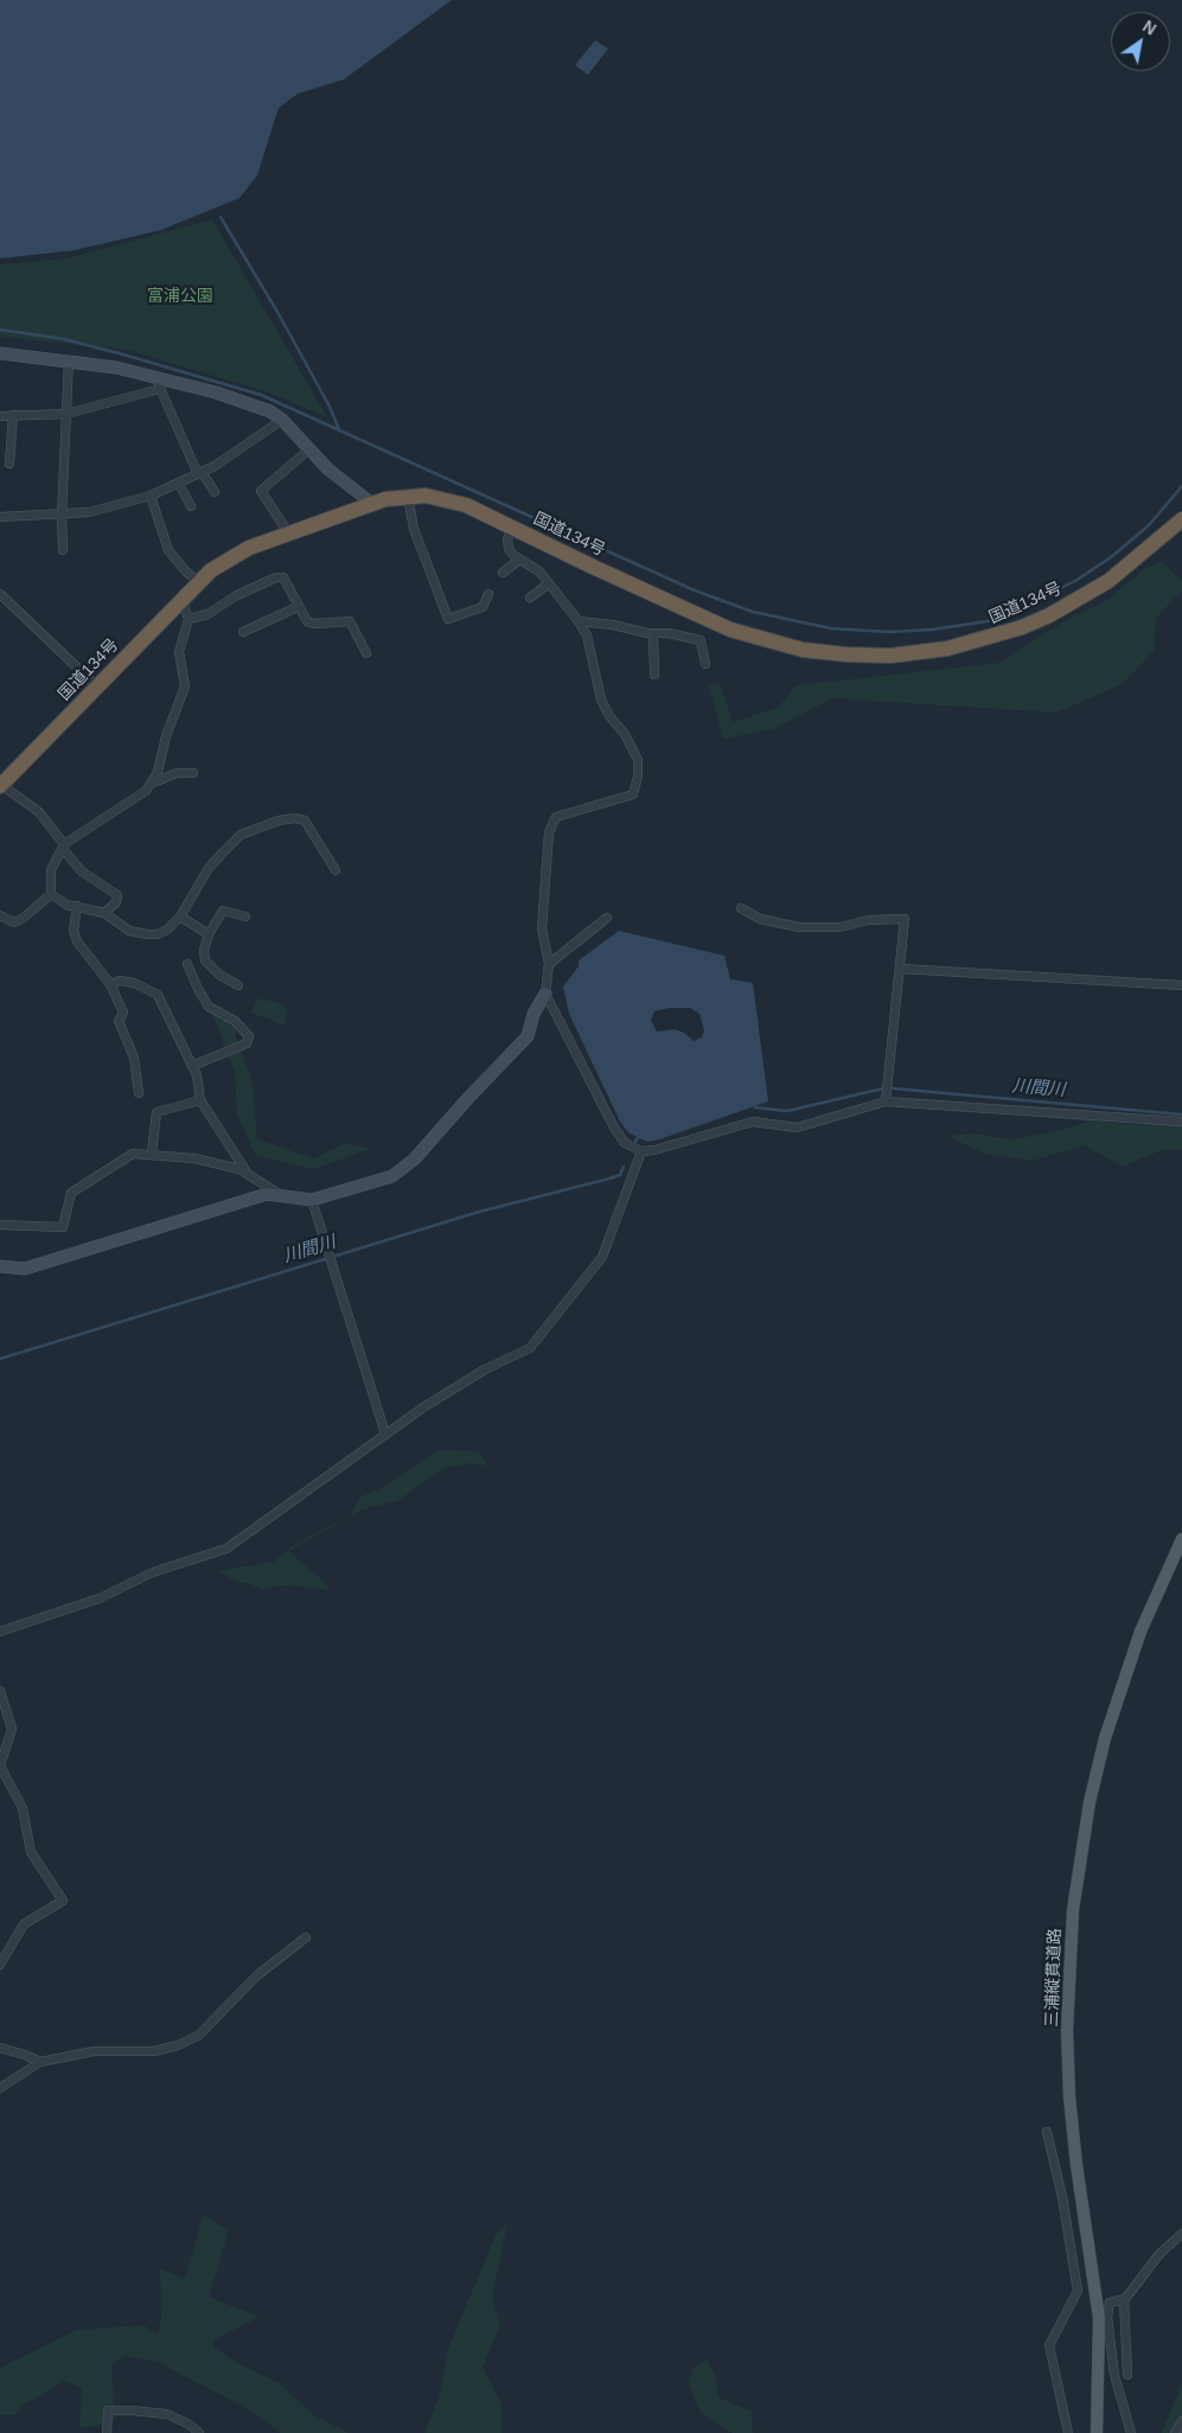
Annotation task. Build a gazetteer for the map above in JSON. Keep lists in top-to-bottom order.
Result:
{
  "streets": {
    "highway": ["国道134号"],
    "main road": ["三浦縦貫道路"]
  },
  "water": ["川間川"],
  "parks": ["富浦公園"],
  "north": "top right"
}
